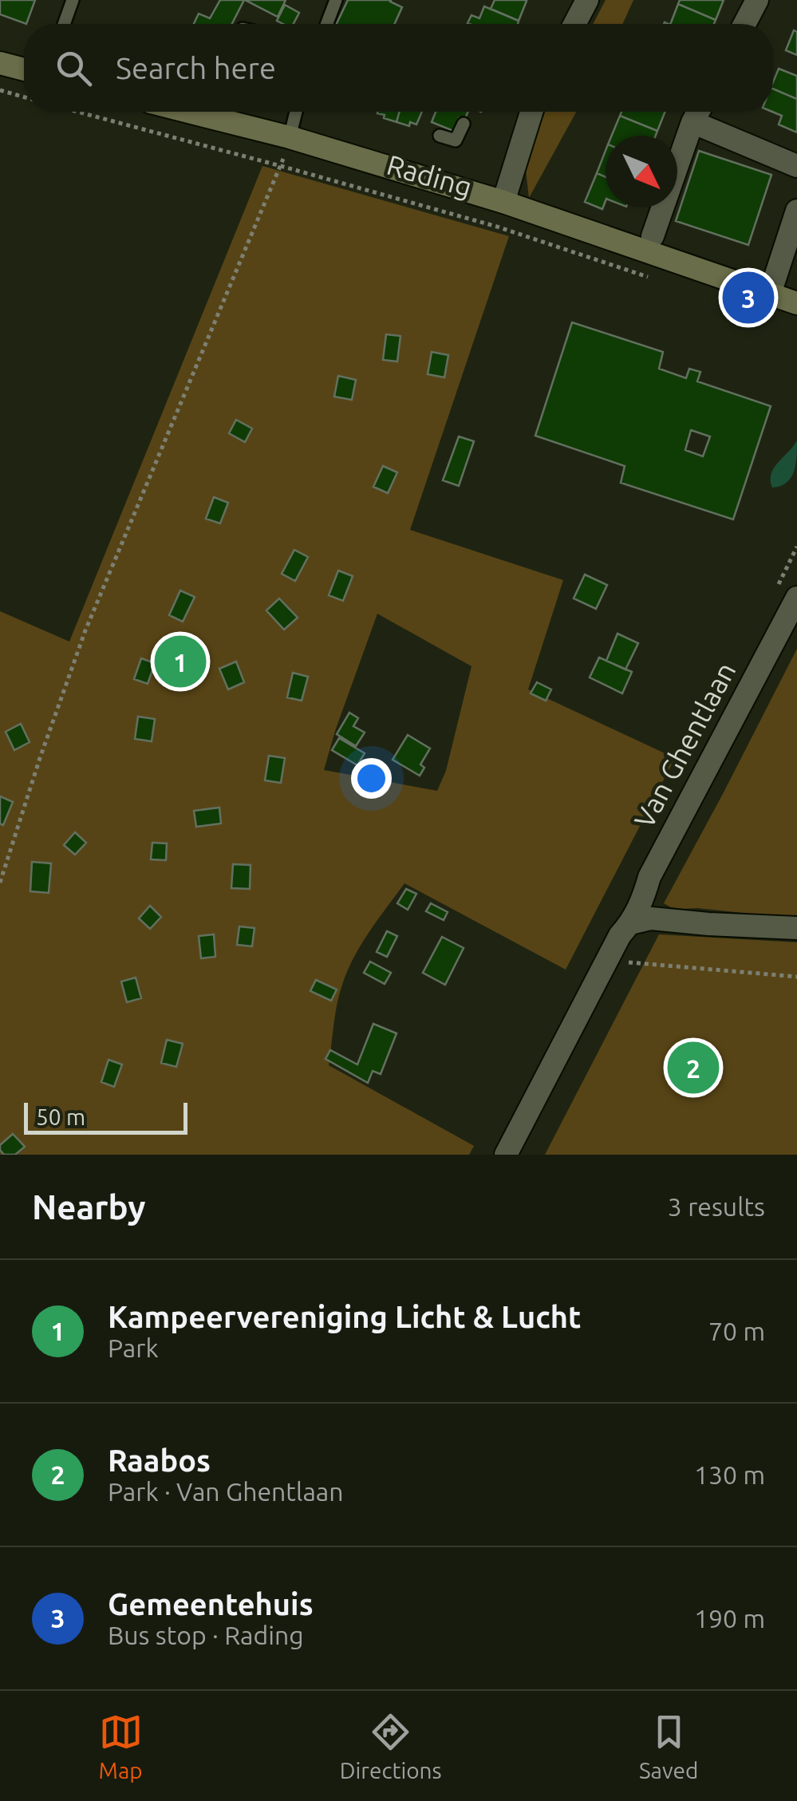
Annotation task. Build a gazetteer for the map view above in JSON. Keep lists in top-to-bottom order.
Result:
{
  "streets": {
    "main road": ["Rading"],
    "street": ["Van Ghentlaan"]
  },
  "scale_bar": "50 m",
  "north": "bottom right",
  "page": {
    "search": "Search here",
    "pins": ["3", "1", "2"],
    "scale": "50 m",
    "heading": ["Nearby", "3 results"],
    "list": [
      {
        "mark": "1",
        "name": "Kampeervereniging Licht & Lucht",
        "note": "Park",
        "value": "70 m"
      },
      {
        "mark": "2",
        "name": "Raabos",
        "note": "Park · Van Ghentlaan",
        "value": "130 m"
      },
      {
        "mark": "3",
        "name": "Gemeentehuis",
        "note": "Bus stop · Rading",
        "value": "190 m"
      }
    ],
    "nav": ["Map", "Directions", "Saved"]
  }
}
